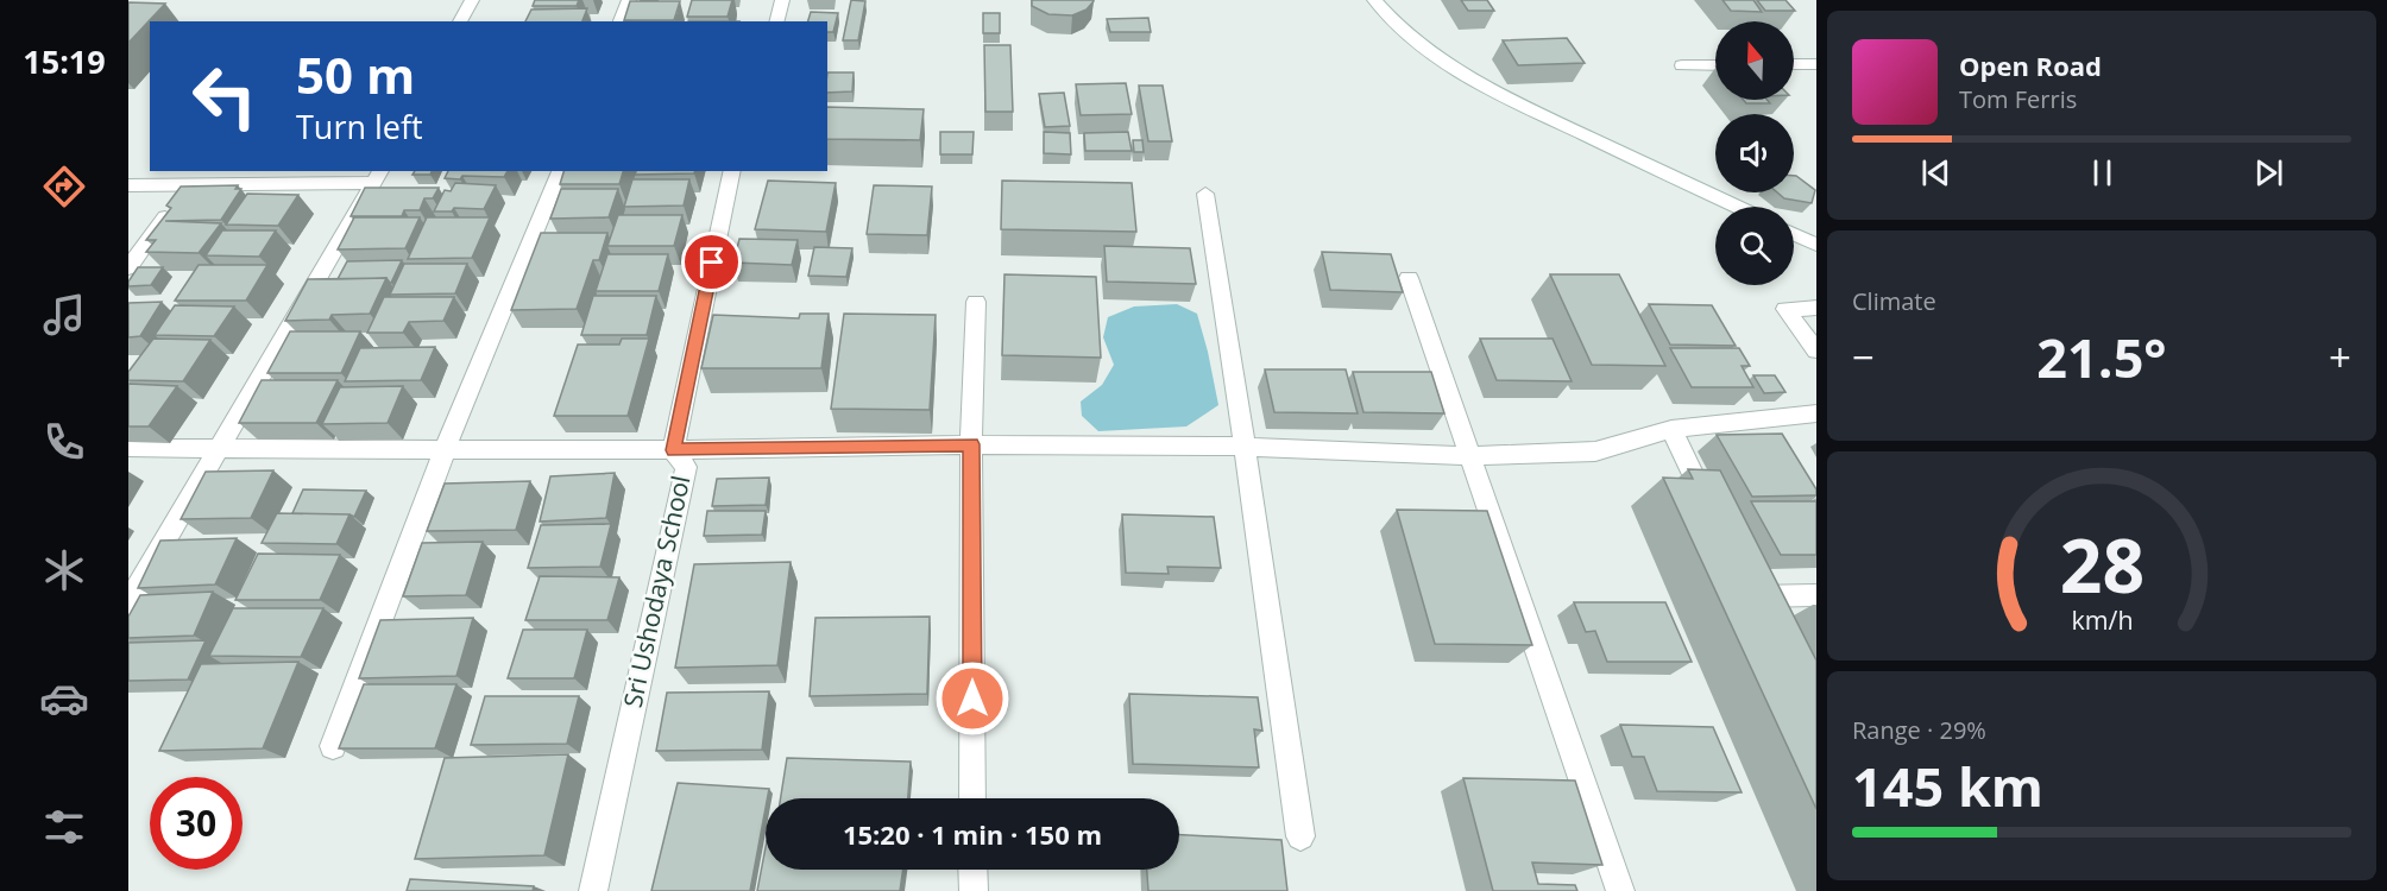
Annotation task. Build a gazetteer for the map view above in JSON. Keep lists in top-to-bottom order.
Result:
{
  "streets": {
    "street": ["Sri Ushodaya School"]
  },
  "north": "top",
  "page": {
    "tabs": "15:19",
    "turn": ["50 m", "Turn left"],
    "song": ["Open Road", "Tom Ferris"],
    "tile": [
      "Climate",
      ["Range · 29%", "145 km"]
    ],
    "heat": ["−", "21.5°", "+"],
    "limit": "30",
    "trip": "15:20 · 1 min · 150 m",
    "gauge": ["28", "km/h"]
  }
}
